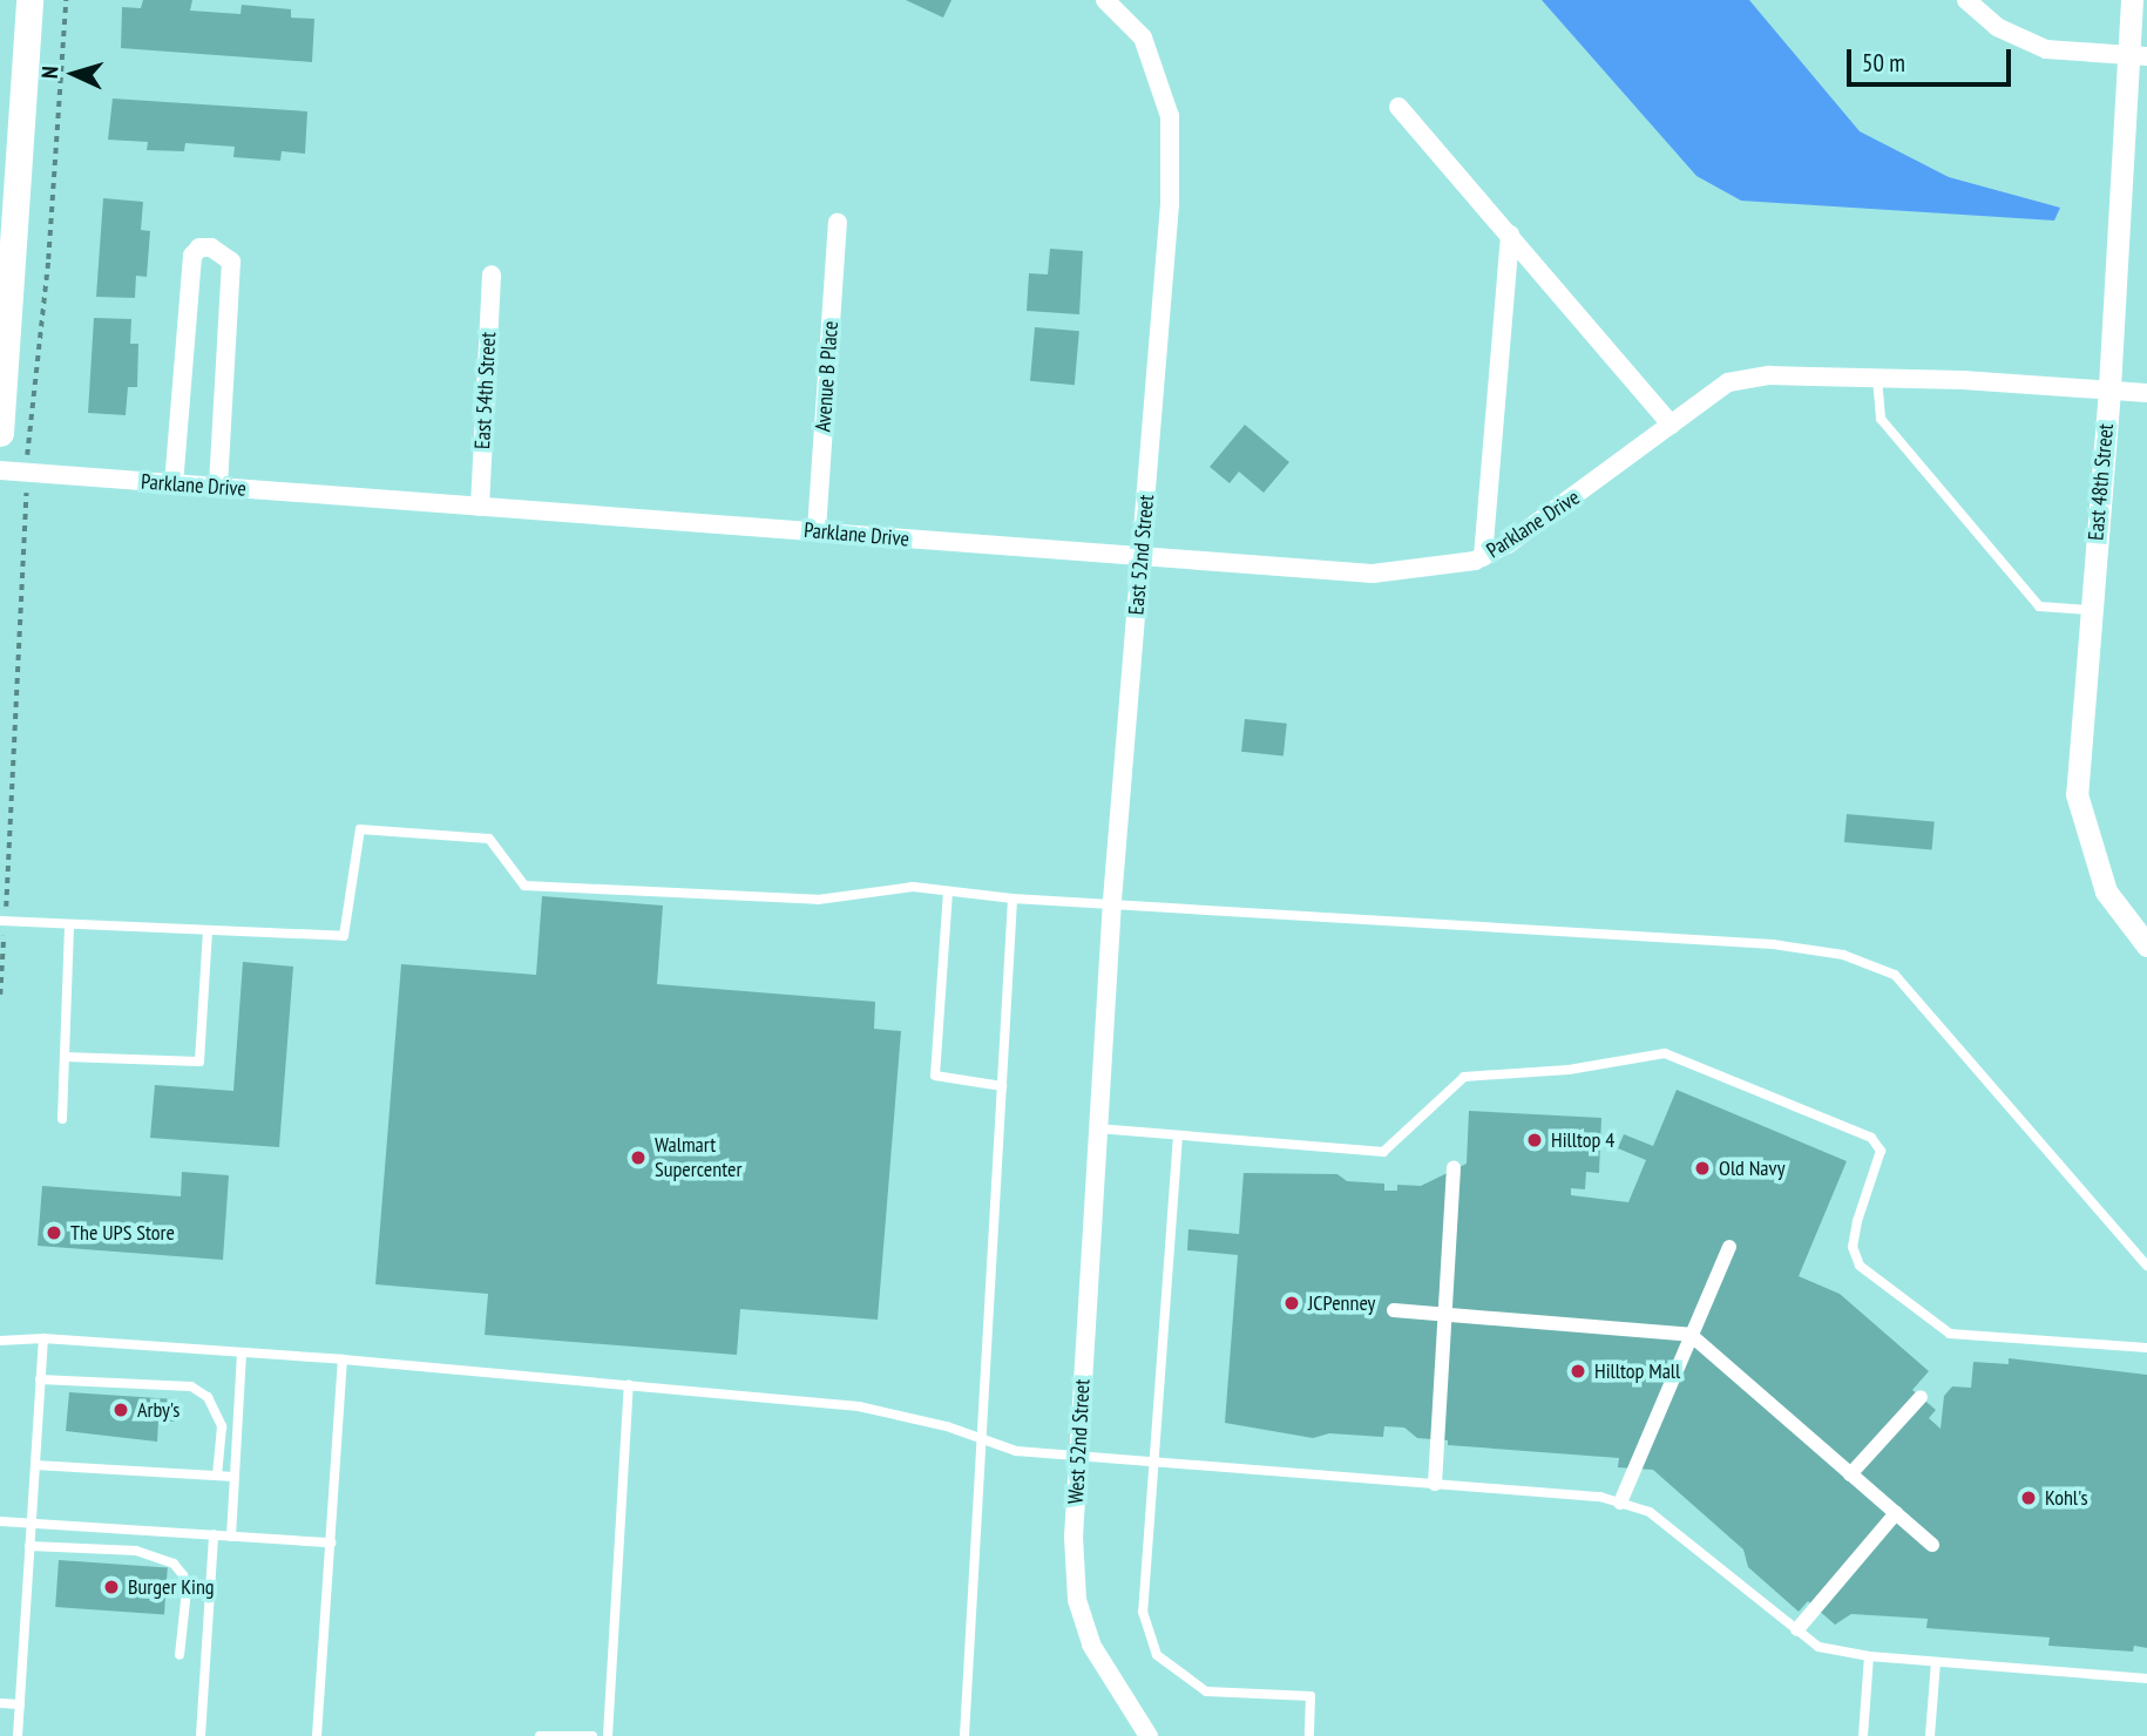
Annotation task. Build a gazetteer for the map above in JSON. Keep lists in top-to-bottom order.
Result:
{
  "streets": {
    "street": [
      "Avenue B Place",
      "East 54th Street",
      "East 48th Street",
      "Parklane Drive",
      "East 52nd Street",
      "West 52nd Street"
    ]
  },
  "crossings": [
    ["Avenue B Place", "Parklane Drive"],
    ["East 54th Street", "Parklane Drive"],
    ["East 48th Street", "Parklane Drive"],
    ["Parklane Drive", "East 52nd Street"],
    ["East 52nd Street", "West 52nd Street"]
  ],
  "places": [
    "Hilltop 4",
    "Walmart Supercenter",
    "Old Navy",
    "The UPS Store",
    "JCPenney",
    "Hilltop Mall",
    "Arby's",
    "Kohl's",
    "Burger King"
  ],
  "scale_bar": "50 m",
  "north": "left"
}
